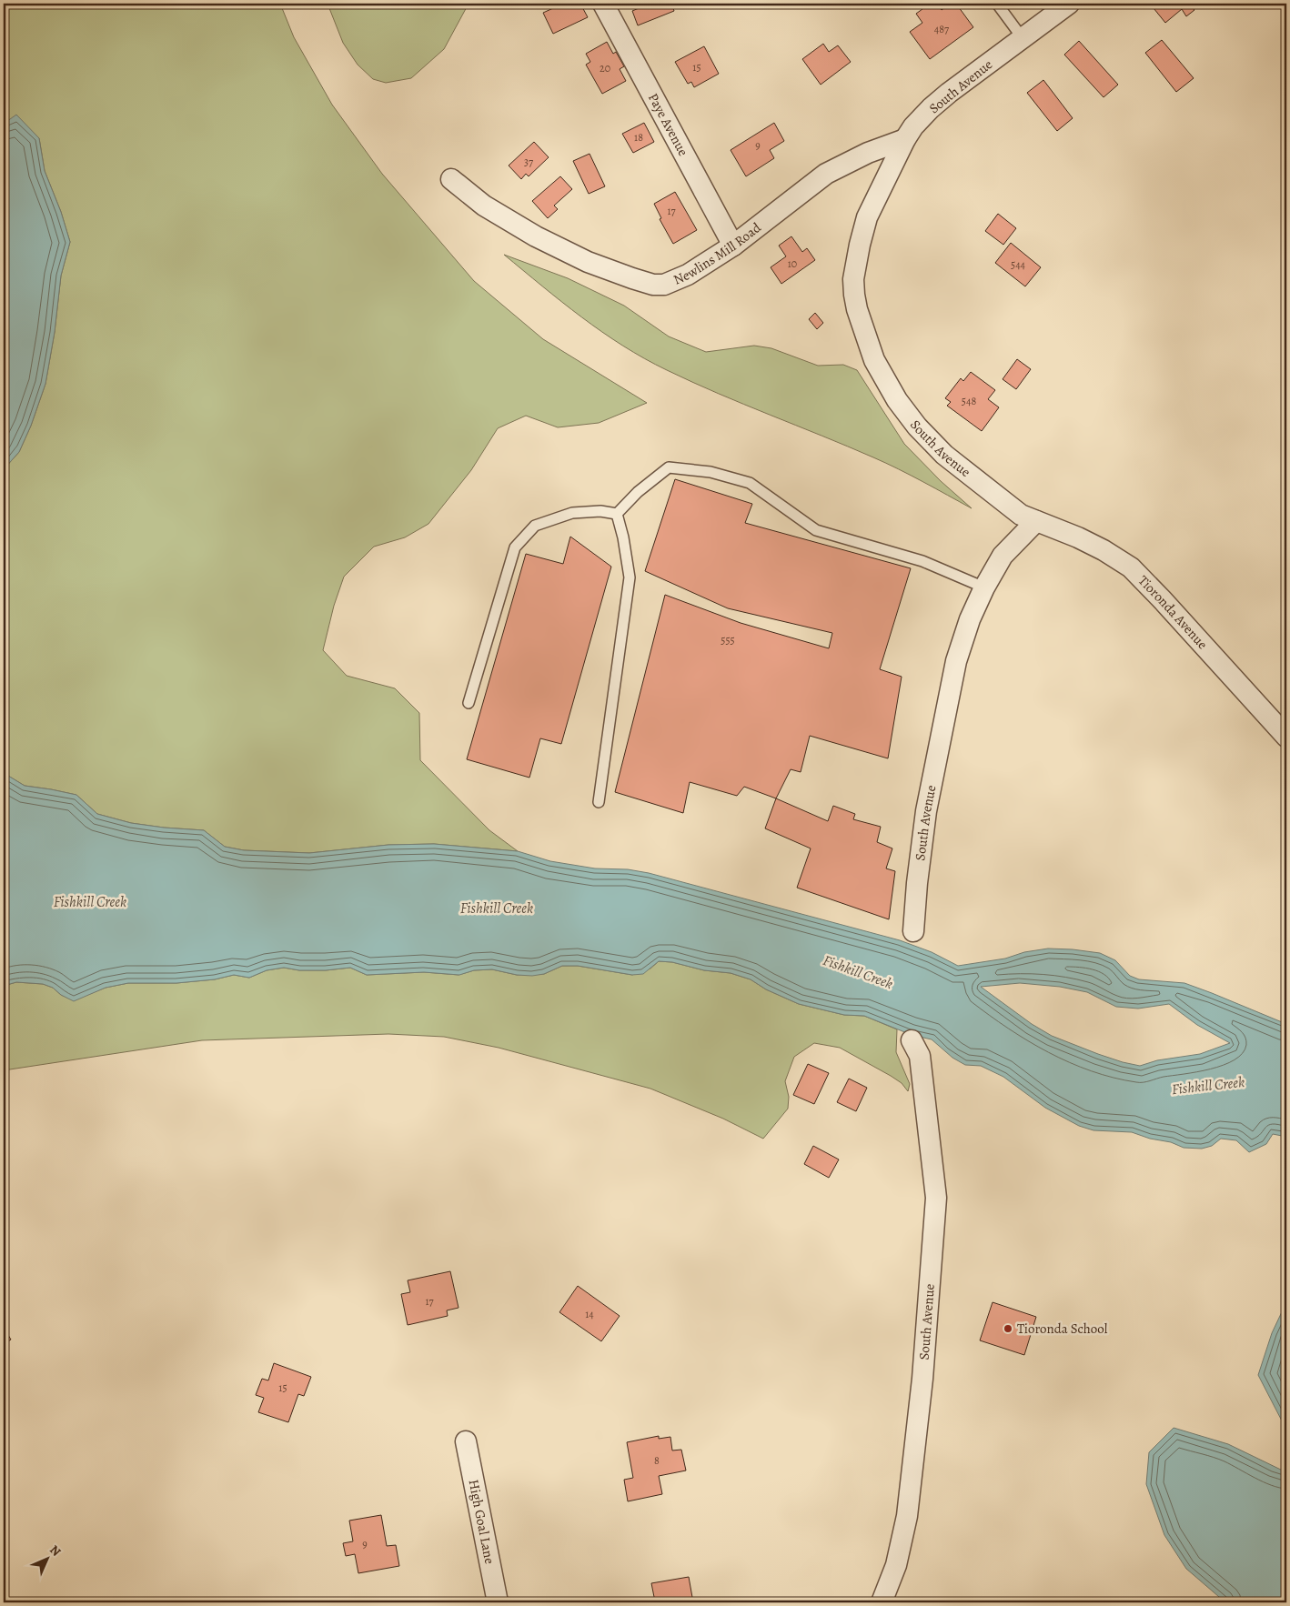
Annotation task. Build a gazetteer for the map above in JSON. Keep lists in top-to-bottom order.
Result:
{
  "streets": {
    "street": [
      "South Avenue",
      "Paye Avenue",
      "Newlins Mill Road",
      "Tioronda Avenue",
      "High Goal Lane"
    ]
  },
  "crossings": [
    ["South Avenue", "Newlins Mill Road"],
    ["South Avenue", "Tioronda Avenue"],
    ["Paye Avenue", "Newlins Mill Road"]
  ],
  "water": ["Fishkill Creek"],
  "places": ["Tioronda School"],
  "house_numbers": [
    "487",
    "15",
    "20",
    "18",
    "9",
    "37",
    "17",
    "10",
    "544",
    "548",
    "555",
    "17",
    "14",
    "15",
    "8",
    "9"
  ],
  "north": "top right"
}
